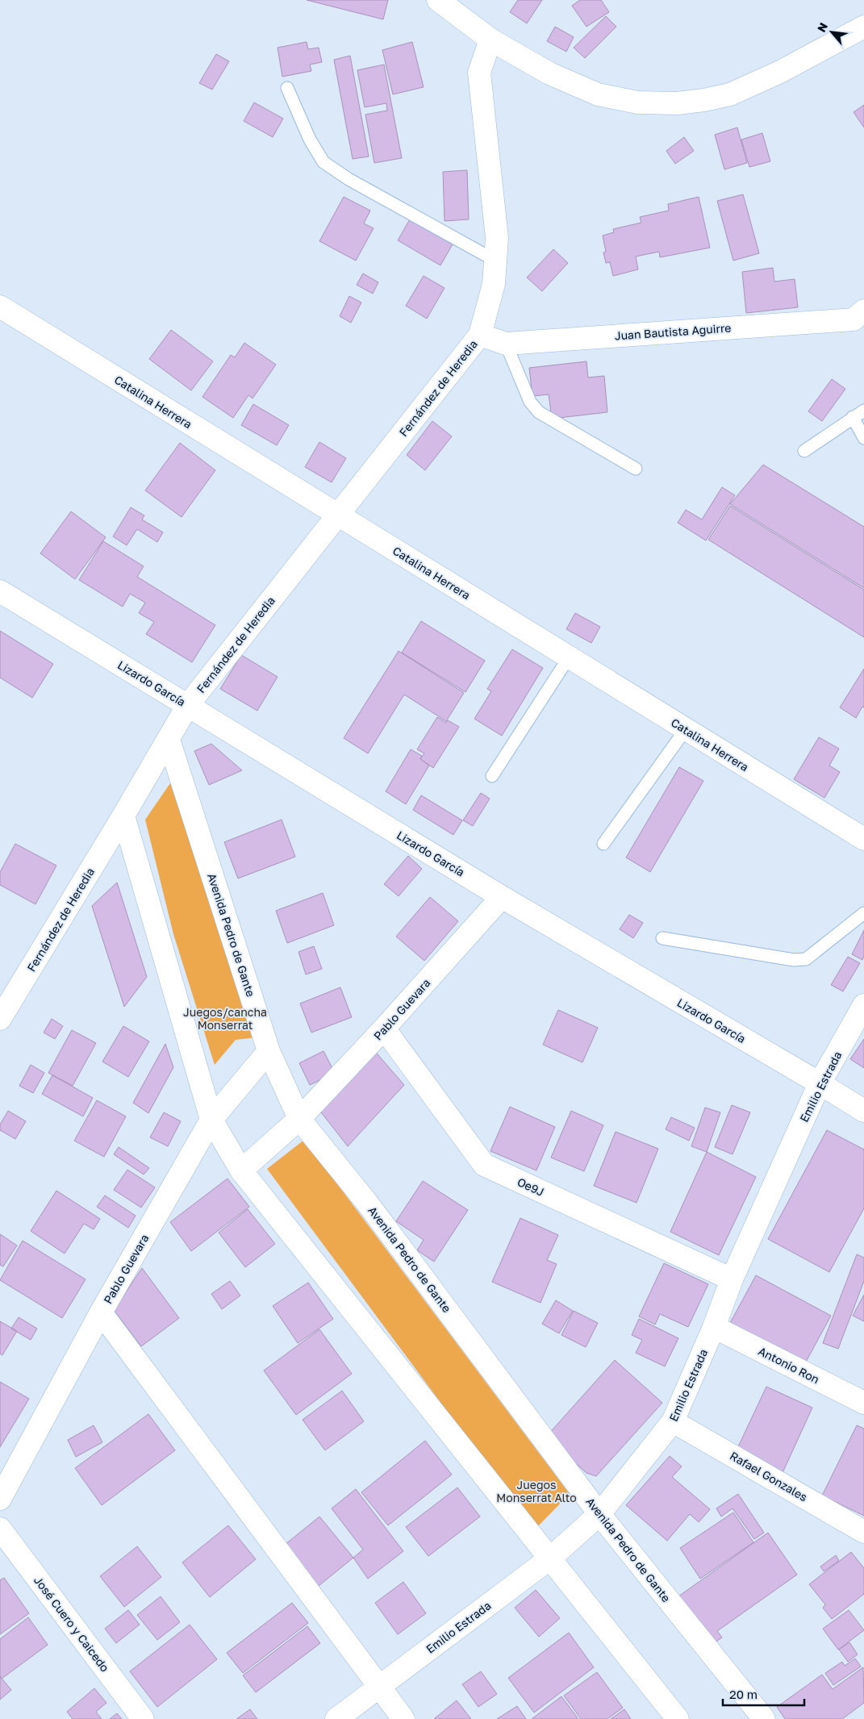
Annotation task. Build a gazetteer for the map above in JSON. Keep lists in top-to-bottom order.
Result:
{
  "streets": {
    "street": [
      "Juan Bautista Aguirre",
      "Fernández de Heredia",
      "Catalina Herrera",
      "Lizardo García",
      "Avenida Pedro de Gante",
      "Pablo Guevara",
      "Emilio Estrada",
      "Oe9J",
      "Antonio Ron",
      "Rafael Gonzales",
      "José Cuero y Caicedo"
    ]
  },
  "crossings": [
    ["Juan Bautista Aguirre", "Fernández de Heredia"],
    ["Fernández de Heredia", "Catalina Herrera"],
    ["Fernández de Heredia", "Lizardo García"],
    ["Fernández de Heredia", "Avenida Pedro de Gante"],
    ["Lizardo García", "Pablo Guevara"],
    ["Lizardo García", "Emilio Estrada"],
    ["Avenida Pedro de Gante", "Pablo Guevara"],
    ["Avenida Pedro de Gante", "Emilio Estrada"],
    ["Pablo Guevara", "Oe9J"],
    ["Emilio Estrada", "Oe9J"],
    ["Emilio Estrada", "Antonio Ron"],
    ["Emilio Estrada", "Rafael Gonzales"]
  ],
  "parks": ["Juegos/cancha Monserrat", "Juegos Monserrat Alto"],
  "scale_bar": "20 m",
  "north": "top left"
}
